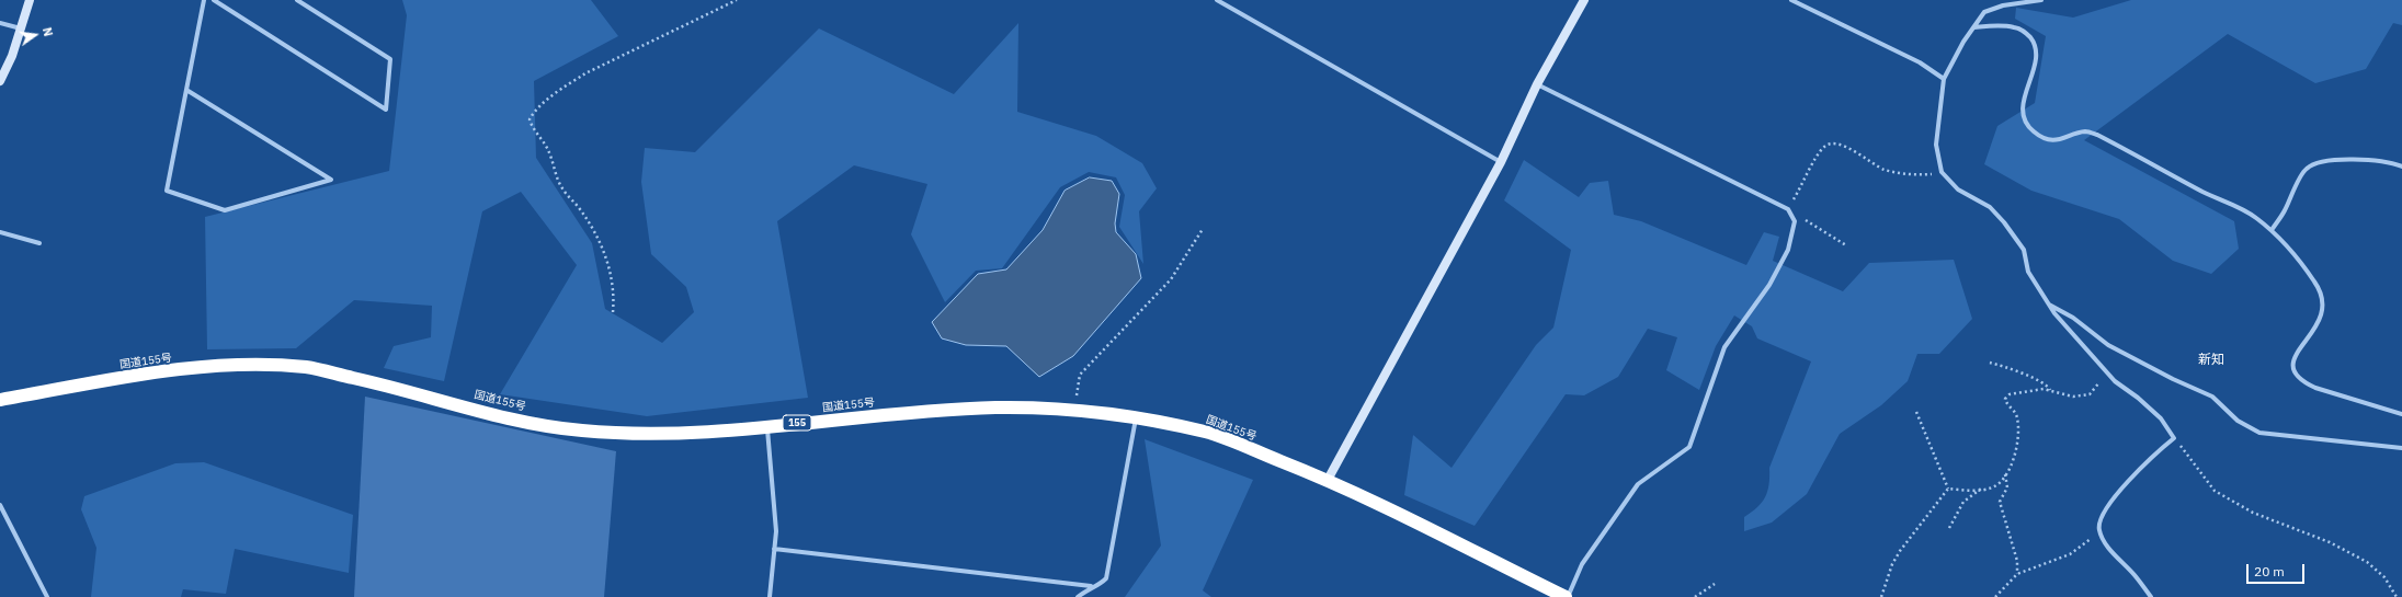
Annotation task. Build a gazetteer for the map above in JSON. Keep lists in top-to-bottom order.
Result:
{
  "streets": {
    "highway": ["国道155号", "155"]
  },
  "districts": ["新知"],
  "scale_bar": "20 m",
  "north": "right"
}
